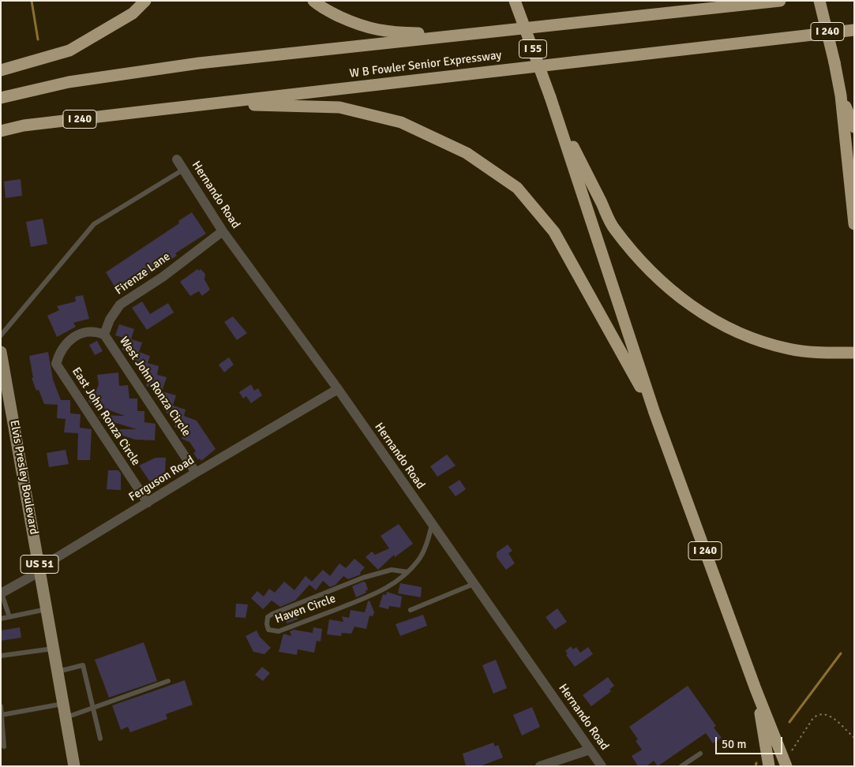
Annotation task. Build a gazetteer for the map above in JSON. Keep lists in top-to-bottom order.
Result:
{
  "streets": {
    "highway": ["I 240", "I 55", "W B Fowler Senior Expressway"],
    "main road": ["Elvis Presley Boulevard", "US 51"],
    "street": [
      "Hernando Road",
      "Firenze Lane",
      "West John Ronza Circle",
      "East John Ronza Circle",
      "Ferguson Road"
    ],
    "lane": ["Haven Circle"]
  },
  "crossings": [
    ["Hernando Road", "Firenze Lane"],
    ["Hernando Road", "Ferguson Road"],
    ["Hernando Road", "Haven Circle"],
    ["Firenze Lane", "West John Ronza Circle"],
    ["Firenze Lane", "East John Ronza Circle"],
    ["West John Ronza Circle", "East John Ronza Circle"],
    ["West John Ronza Circle", "Ferguson Road"],
    ["East John Ronza Circle", "Ferguson Road"],
    ["Elvis Presley Boulevard", "Ferguson Road"]
  ],
  "scale_bar": "50 m"
}
